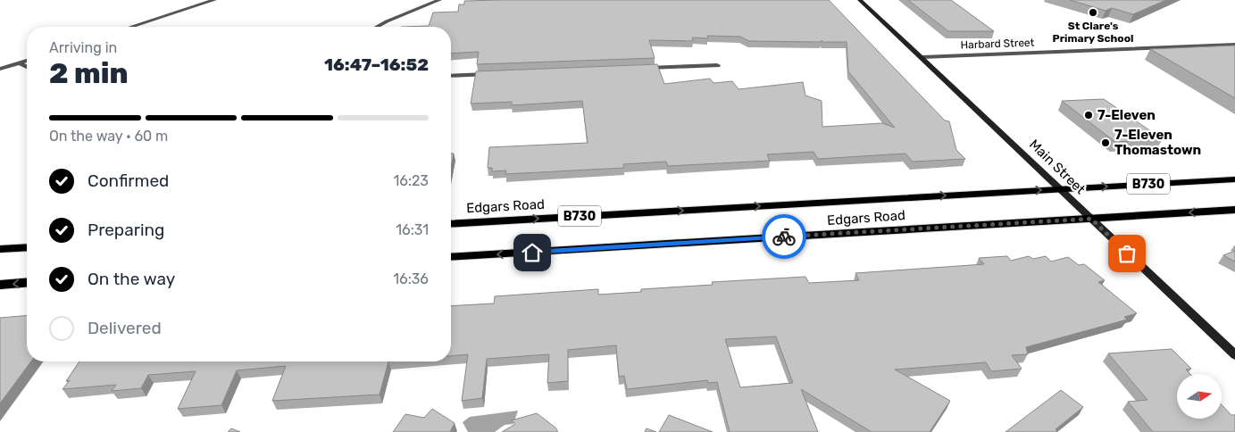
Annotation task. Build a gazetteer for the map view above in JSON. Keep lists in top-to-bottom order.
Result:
{
  "streets": {
    "main road": ["B730", "Edgars Road"],
    "street": ["Harbard Street", "Main Street"]
  },
  "crossings": [
    ["Harbard Street", "Main Street"],
    ["Main Street", "Edgars Road"]
  ],
  "places": ["St Clare's Primary School", "7-Eleven", "7-Eleven Thomastown"],
  "north": "right",
  "page": {
    "heading": ["2 min", "Arriving in", "16:47–16:52"],
    "bar": "On the way · 60 m",
    "list": [
      ["Confirmed", "16:23"],
      ["Preparing", "16:31"],
      ["On the way", "16:36"],
      "Delivered"
    ]
  }
}
